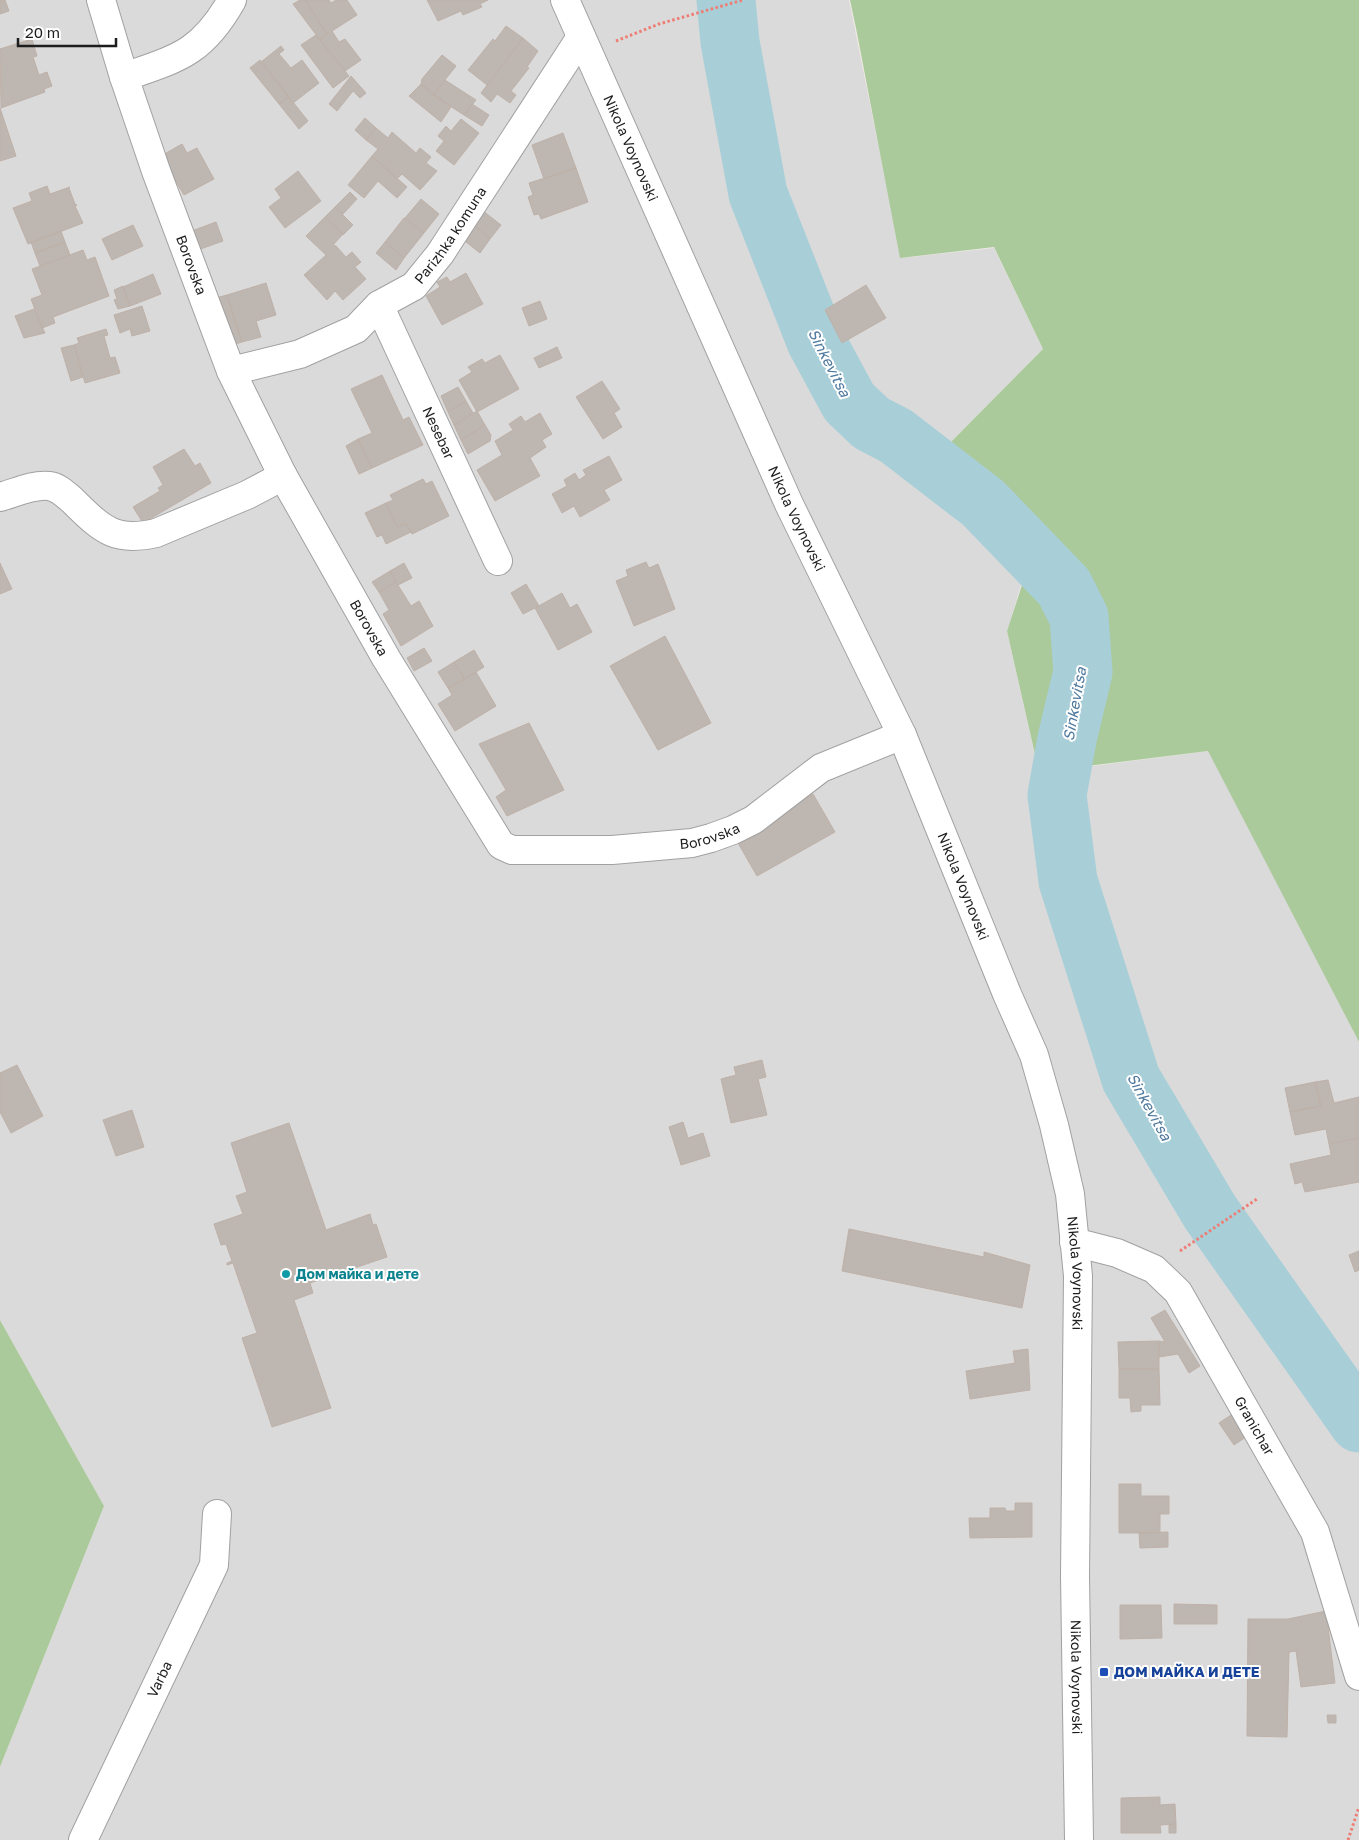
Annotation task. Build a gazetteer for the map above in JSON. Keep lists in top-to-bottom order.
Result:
{
  "streets": {
    "street": [
      "Nikola Voynovski",
      "Parizhka komuna",
      "Borovska",
      "Nesebar",
      "Granichar",
      "Varba"
    ]
  },
  "crossings": [
    ["Nikola Voynovski", "Parizhka komuna"],
    ["Nikola Voynovski", "Borovska"],
    ["Nikola Voynovski", "Granichar"],
    ["Parizhka komuna", "Borovska"],
    ["Parizhka komuna", "Nesebar"]
  ],
  "water": ["Sinkevitsa"],
  "places": {
    "other": ["Дом майка и дете"],
    "transit": ["ДОМ МАЙКА И ДЕТЕ"]
  },
  "scale_bar": "20 m"
}
